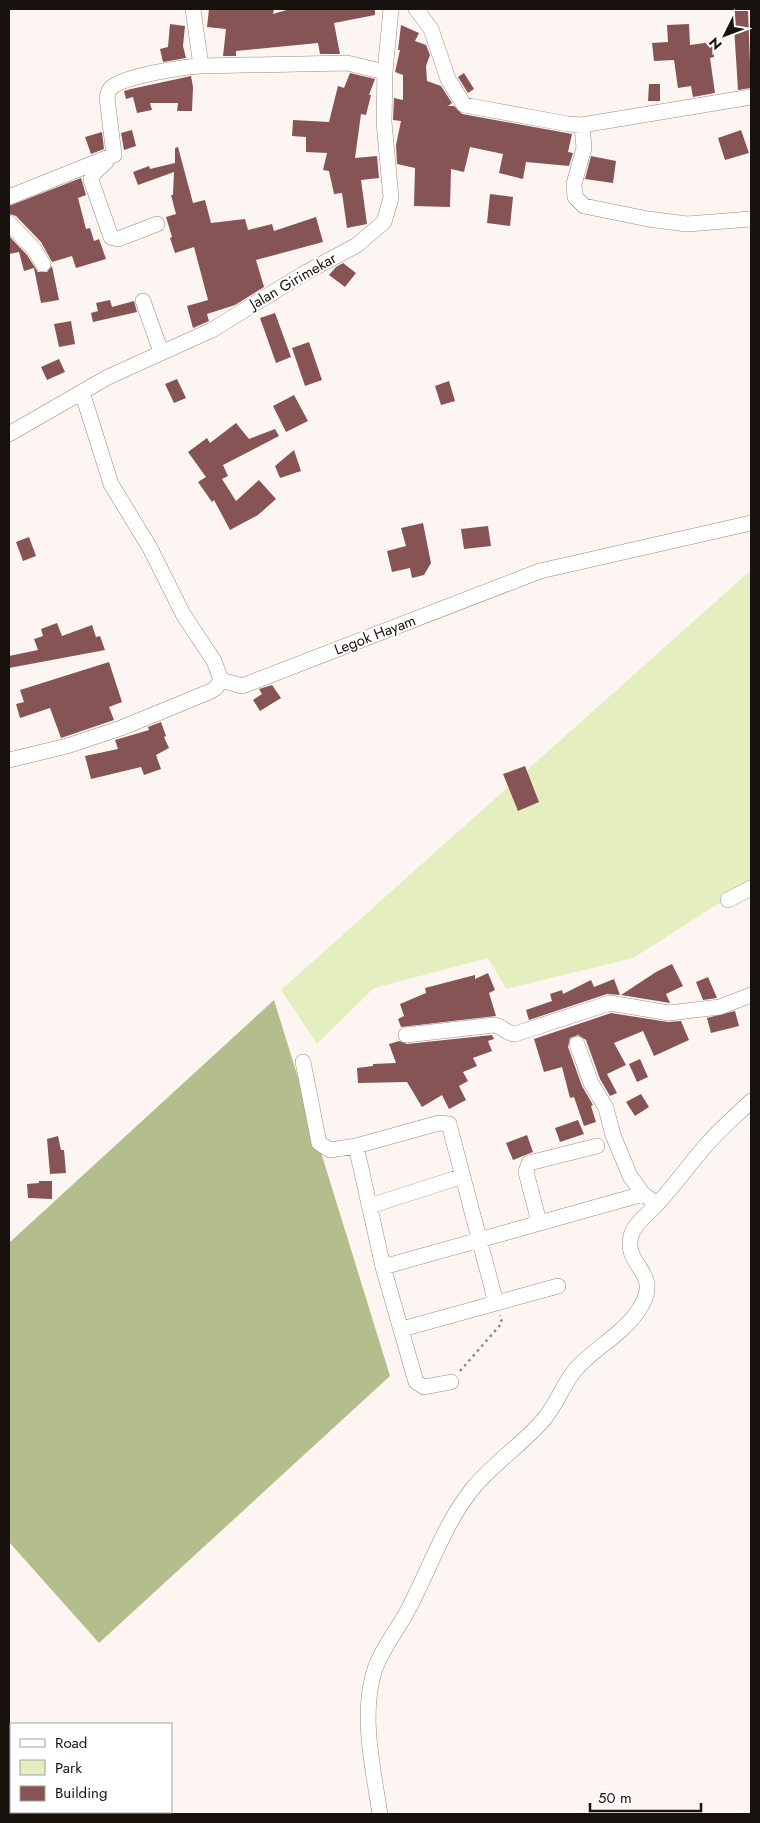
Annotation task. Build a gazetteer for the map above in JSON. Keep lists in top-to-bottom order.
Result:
{
  "streets": {
    "street": ["Jalan Girimekar", "Legok Hayam"]
  },
  "legend": ["Road", "Park", "Building"],
  "scale_bar": "50 m",
  "north": "bottom left"
}
